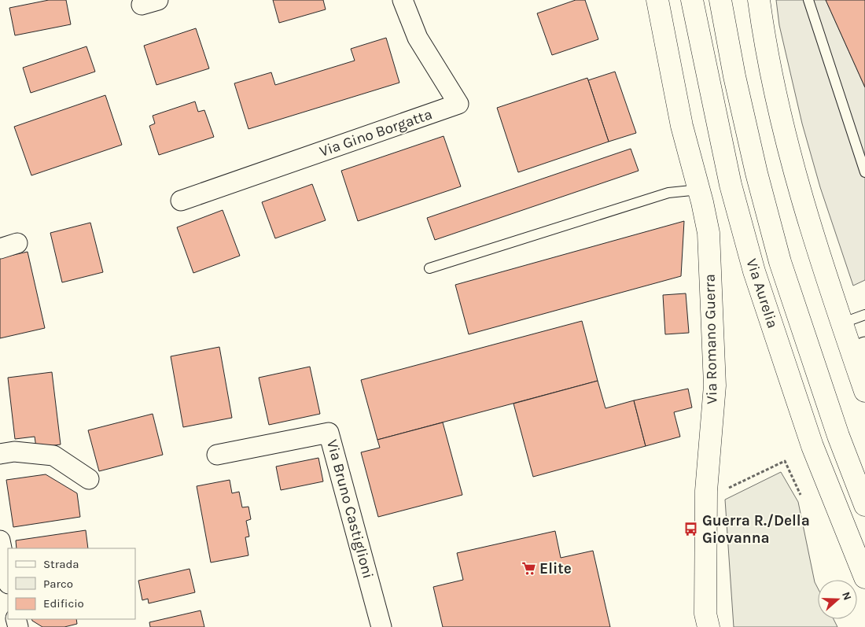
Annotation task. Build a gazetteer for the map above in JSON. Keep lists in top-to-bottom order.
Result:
{
  "streets": {
    "main road": ["Via Aurelia", "Via Romano Guerra"],
    "street": ["Via Gino Borgatta", "Via Bruno Castiglioni"]
  },
  "places": {
    "bus stop": ["Guerra R./Della Giovanna"],
    "supermarket": ["Elite"]
  },
  "legend": ["Strada", "Parco", "Edificio"],
  "north": "right"
}
